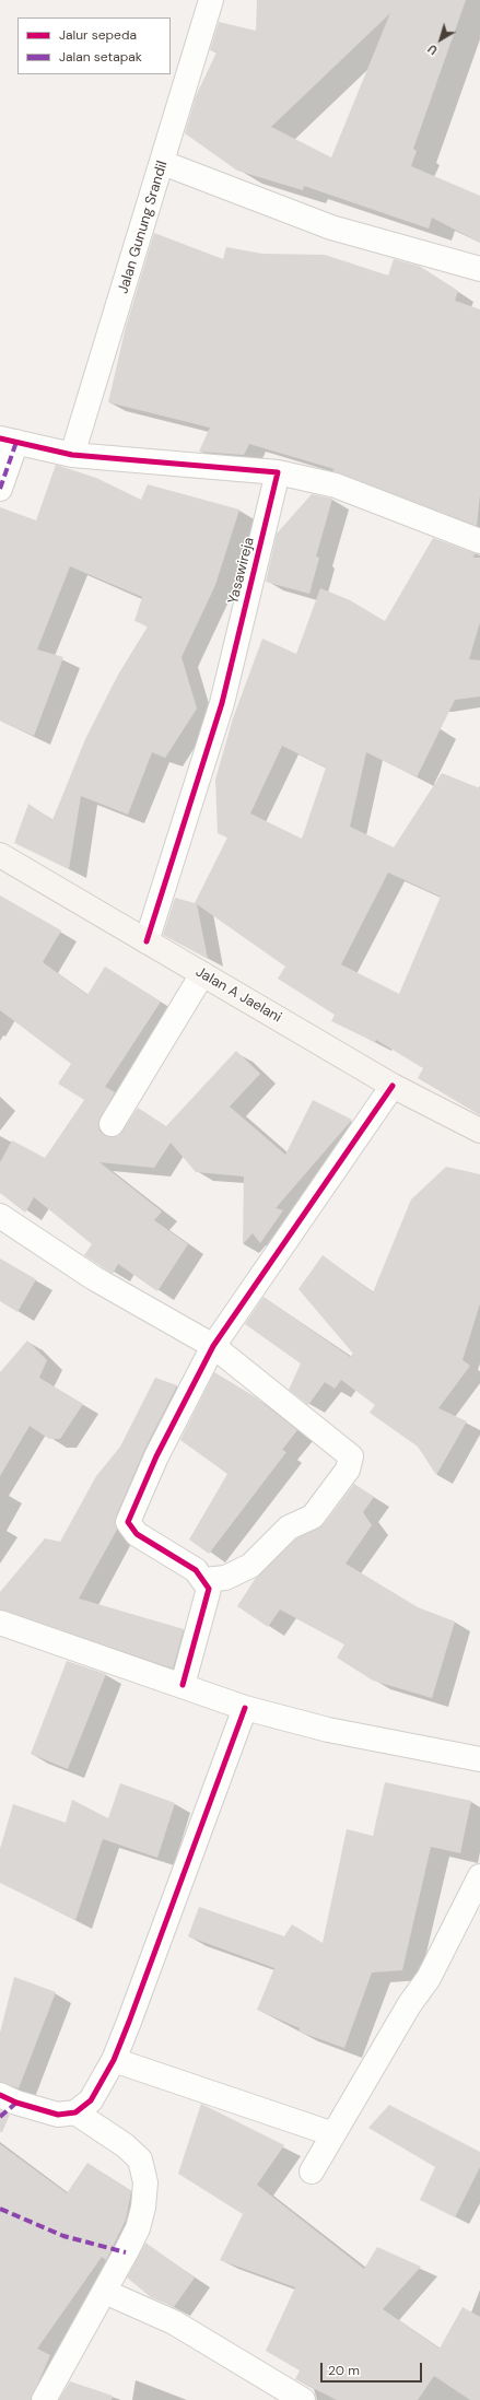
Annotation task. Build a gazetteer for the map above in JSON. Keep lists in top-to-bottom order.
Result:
{
  "streets": {
    "street": ["Jalan Gunung Srandil", "Yasawireja", "Jalan A Jaelani"]
  },
  "crossings": [
    ["Yasawireja", "Jalan A Jaelani"]
  ],
  "legend": ["Jalur sepeda", "Jalan setapak"],
  "scale_bar": "20 m",
  "north": "bottom left"
}
